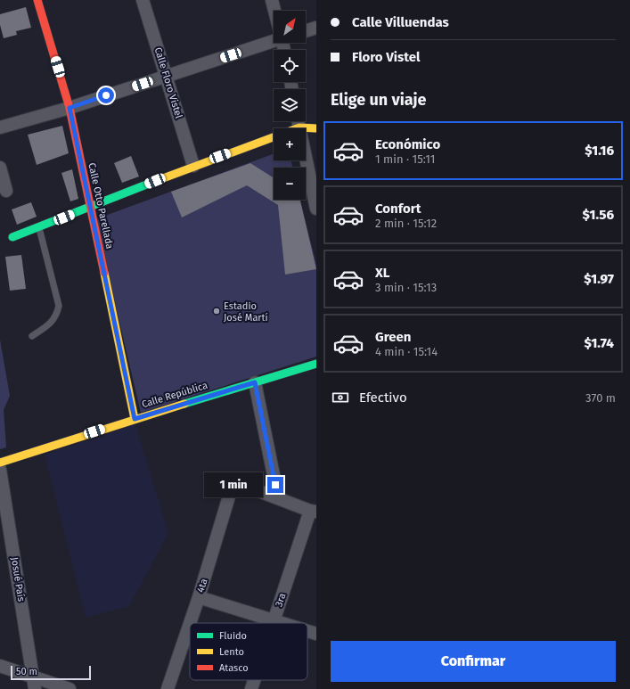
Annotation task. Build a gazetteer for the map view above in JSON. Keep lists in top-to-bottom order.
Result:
{
  "streets": {
    "street": [
      "Calle Floro Vistel",
      "Calle Otto Parellada",
      "Calle República",
      "Josué País",
      "4ta",
      "3ra"
    ]
  },
  "crossings": [
    ["Calle Otto Parellada", "Calle República"]
  ],
  "places": ["Estadio José Martí"],
  "legend": ["Fluido", "Lento", "Atasco"],
  "scale_bar": "50 m",
  "north": "top right",
  "page": {
    "banner": ["Calle Villuendas", "Floro Vistel"],
    "map_buttons": ["+", "−"],
    "heading": "Elige un viaje",
    "list": [
      {
        "name": "Económico",
        "note": "1 min · 15:11",
        "value": "$1.16"
      },
      {
        "name": "Confort",
        "note": "2 min · 15:12",
        "value": "$1.56"
      },
      {
        "name": "XL",
        "note": "3 min · 15:13",
        "value": "$1.97"
      },
      {
        "name": "Green",
        "note": "4 min · 15:14",
        "value": "$1.74"
      }
    ],
    "pay": ["Efectivo", "370 m"],
    "bubble": "1 min",
    "buttons": "Confirmar",
    "scale": "50 m"
  }
}
